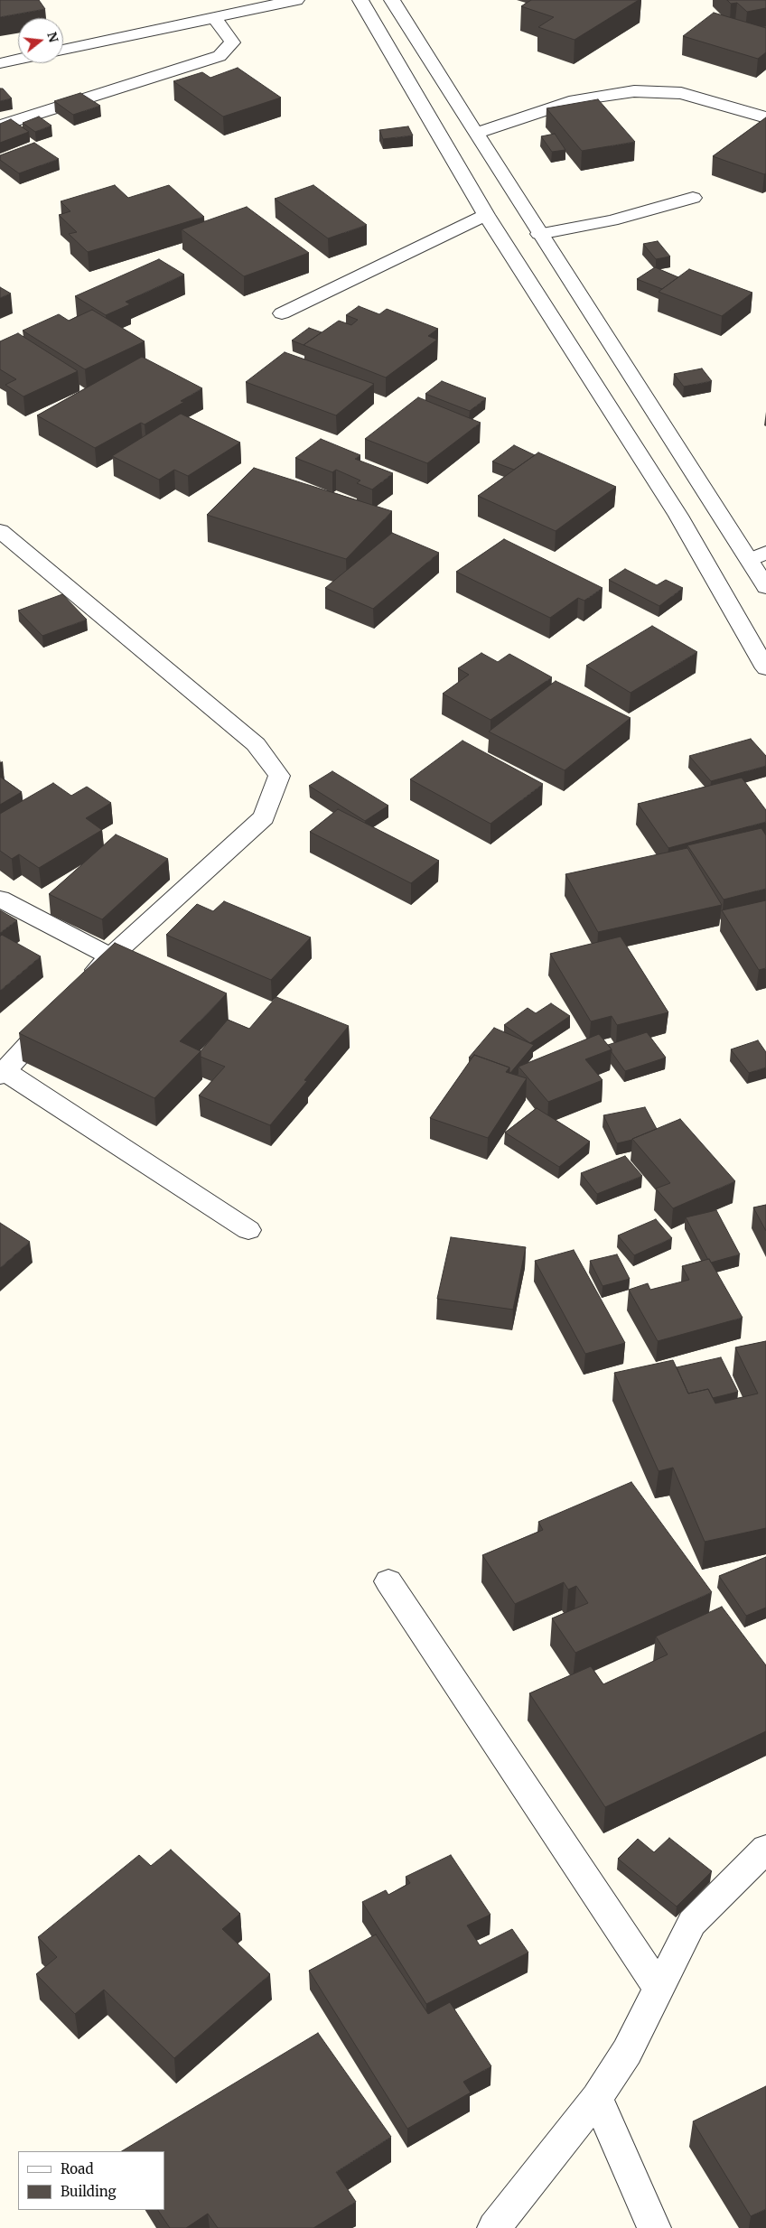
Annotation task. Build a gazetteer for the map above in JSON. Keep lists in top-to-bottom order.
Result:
{
  "legend": ["Road", "Building"],
  "north": "right"
}
